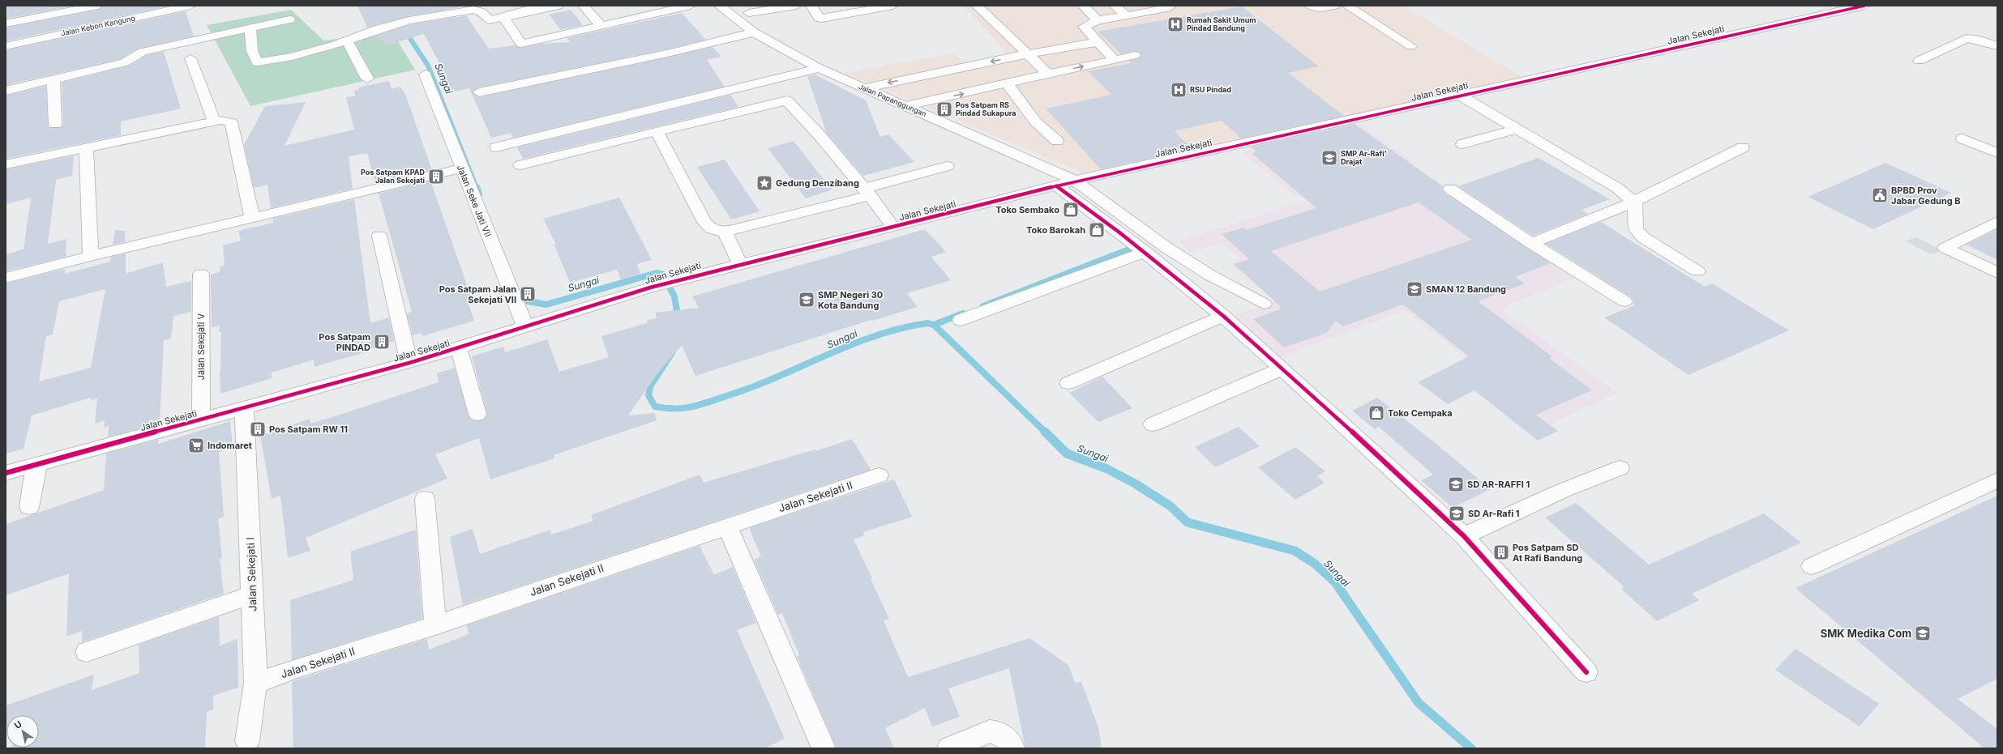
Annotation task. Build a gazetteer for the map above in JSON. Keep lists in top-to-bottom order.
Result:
{
  "streets": {
    "street": [
      "Jalan Kebon Kangung",
      "Jalan Sekejati",
      "Jalan Papanggungan",
      "Jalan Seke Jati VII",
      "Jalan Sekejati V",
      "Jalan Sekejati II",
      "Jalan Sekejati I"
    ]
  },
  "crossings": [
    ["Jalan Sekejati", "Jalan Papanggungan"],
    ["Jalan Sekejati", "Jalan Seke Jati VII"],
    ["Jalan Sekejati", "Jalan Sekejati V"],
    ["Jalan Sekejati", "Jalan Sekejati I"],
    ["Jalan Sekejati II", "Jalan Sekejati I"]
  ],
  "water": ["Sungai"],
  "places": {
    "hospital": ["Rumah Sakit Umum Pindad Bandung", "RSU Pindad"],
    "building": [
      "Pos Satpam RS Pindad Sukapura",
      "Pos Satpam KPAD Jalan Sekejati",
      "Pos Satpam Jalan Sekejati VII",
      "Pos Satpam PINDAD",
      "Pos Satpam RW 11",
      "Pos Satpam SD At Rafi Bandung"
    ],
    "school or university": [
      "SMP Ar-Rafi' Drajat",
      "SMAN 12 Bandung",
      "SMP Negeri 30 Kota Bandung",
      "SD AR-RAFFI 1",
      "SD Ar-Rafi 1",
      "SMK Medika Com"
    ],
    "place": ["Gedung Denzibang"],
    "public building": ["BPBD Prov Jabar Gedung B"],
    "shop": ["Toko Sembako", "Toko Barokah", "Toko Cempaka"],
    "supermarket": ["Indomaret"]
  },
  "north": "top left"
}
